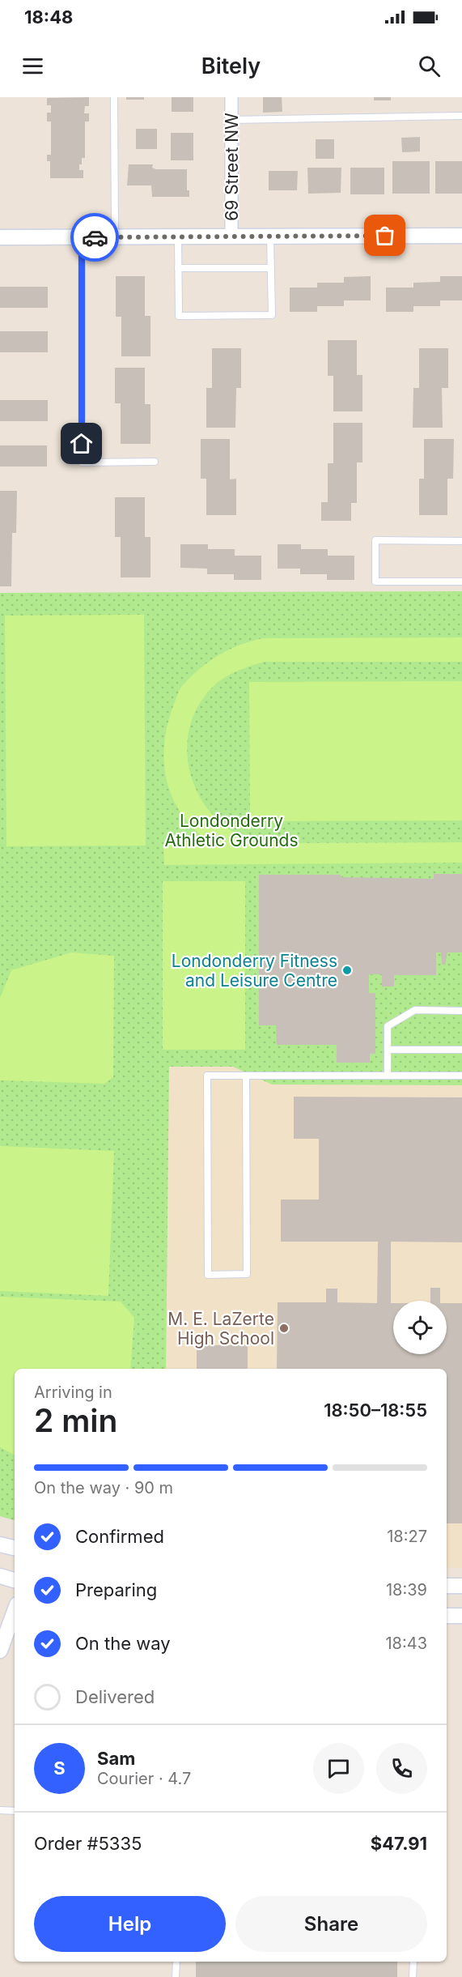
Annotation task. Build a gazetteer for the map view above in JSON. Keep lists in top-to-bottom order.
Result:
{
  "streets": {
    "street": ["69 Street NW"]
  },
  "parks": ["Londonderry Athletic Grounds"],
  "places": ["Londonderry Fitness and Leisure Centre", "M. E. LaZerte High School"],
  "page": {
    "status": "18:48",
    "header": "Bitely",
    "heading": ["2 min", "Arriving in", "18:50–18:55"],
    "panel": [
      "Sam",
      "Courier · 4.7",
      "Order #5335",
      "$47.91"
    ],
    "bar": "On the way · 90 m",
    "list": [
      ["Confirmed", "18:27"],
      ["Preparing", "18:39"],
      ["On the way", "18:43"],
      "Delivered"
    ],
    "round": "S",
    "buttons": ["Help", "Share"]
  }
}
